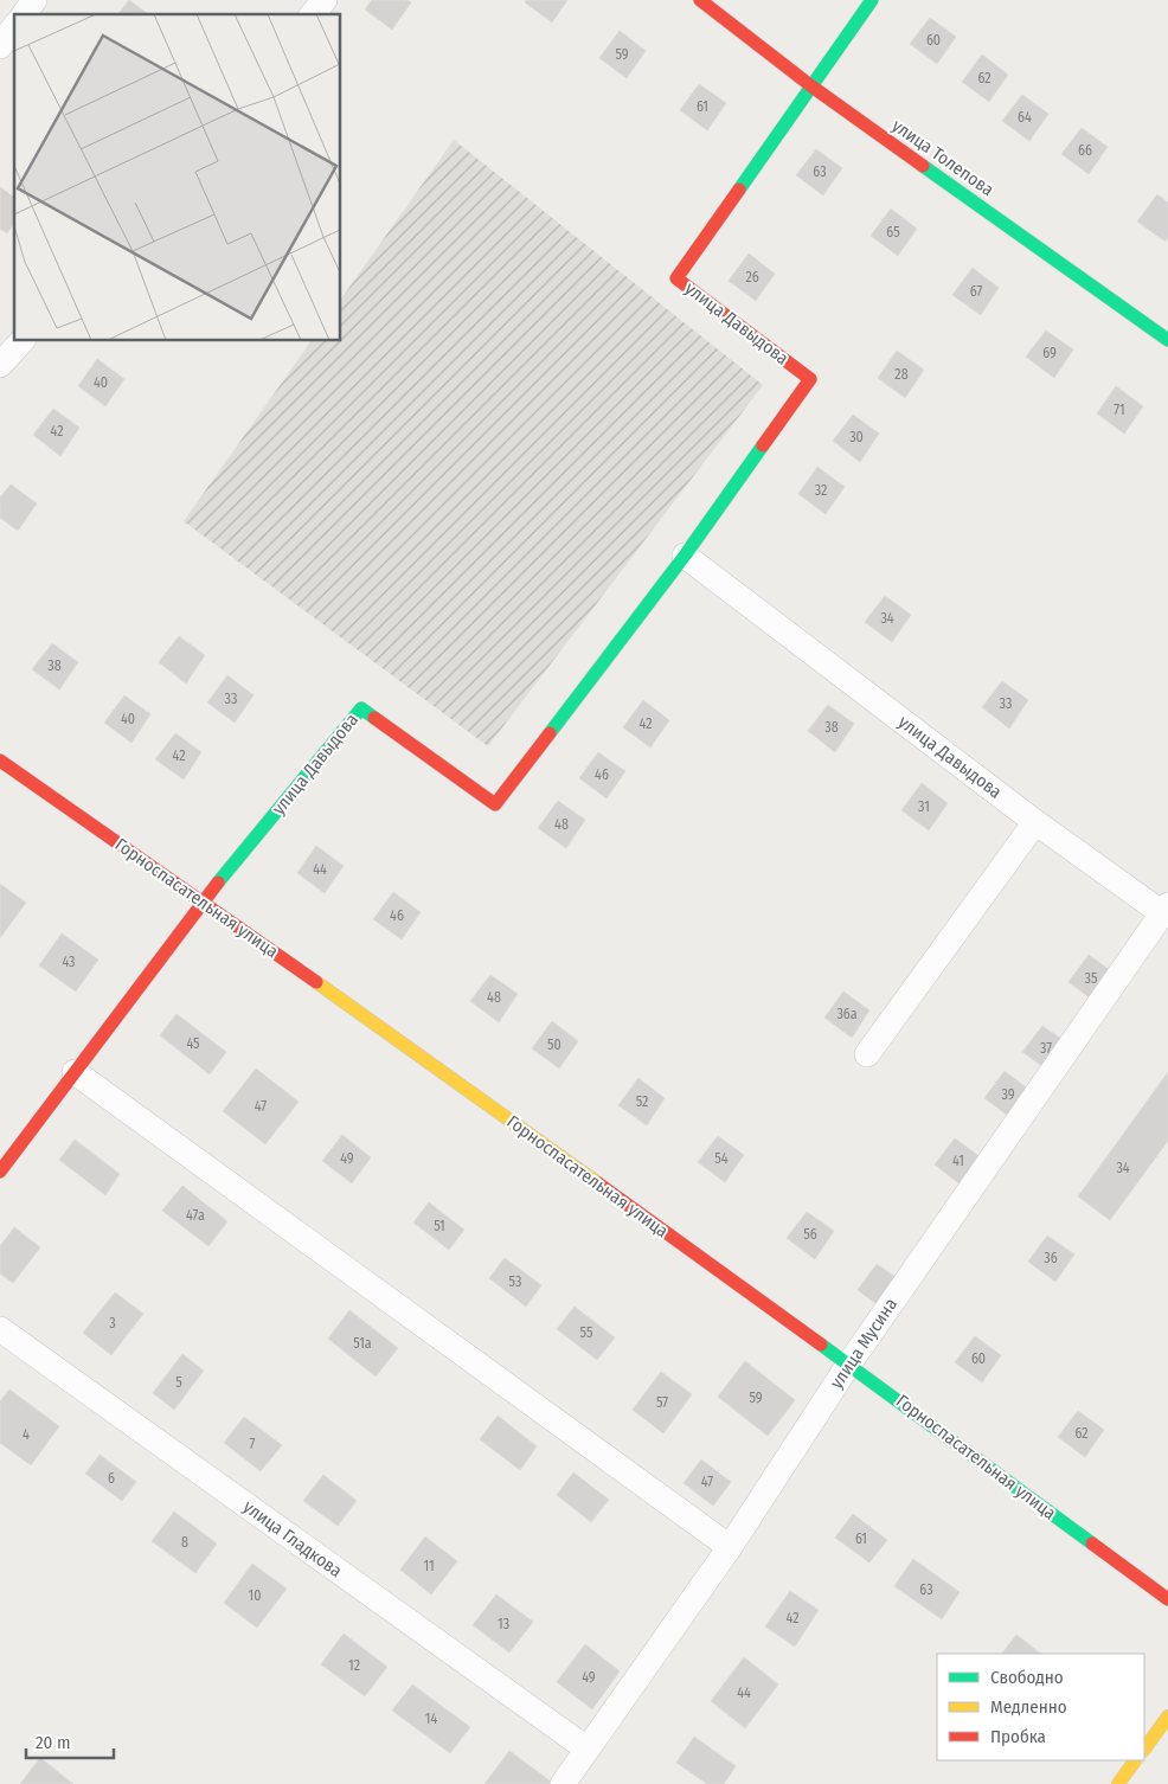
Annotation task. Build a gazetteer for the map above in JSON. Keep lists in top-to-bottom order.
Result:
{
  "streets": {
    "street": [
      "улица Толепова",
      "улица Давыдова",
      "Горноспасательная улица",
      "улица Мусина",
      "улица Гладкова"
    ]
  },
  "crossings": [
    ["улица Толепова", "улица Давыдова"],
    ["улица Давыдова", "Горноспасательная улица"],
    ["улица Давыдова", "улица Мусина"],
    ["Горноспасательная улица", "улица Мусина"],
    ["улица Мусина", "улица Гладкова"]
  ],
  "house_numbers": [
    "60",
    "59",
    "62",
    "61",
    "64",
    "66",
    "63",
    "65",
    "26",
    "67",
    "69",
    "28",
    "40",
    "71",
    "42",
    "30",
    "32",
    "34",
    "38",
    "33",
    "33",
    "40",
    "42",
    "38",
    "42",
    "46",
    "31",
    "48",
    "44",
    "46",
    "43",
    "35",
    "48",
    "36а",
    "45",
    "50",
    "37",
    "39",
    "52",
    "47",
    "49",
    "54",
    "41",
    "34",
    "47а",
    "51",
    "56",
    "36",
    "53",
    "3",
    "55",
    "51а",
    "60",
    "5",
    "59",
    "57",
    "62",
    "4",
    "7",
    "6",
    "47",
    "61",
    "8",
    "11",
    "63",
    "10",
    "42",
    "13",
    "12",
    "49",
    "44",
    "14"
  ],
  "legend": ["Свободно", "Медленно", "Пробка"],
  "scale_bar": "20 m"
}
